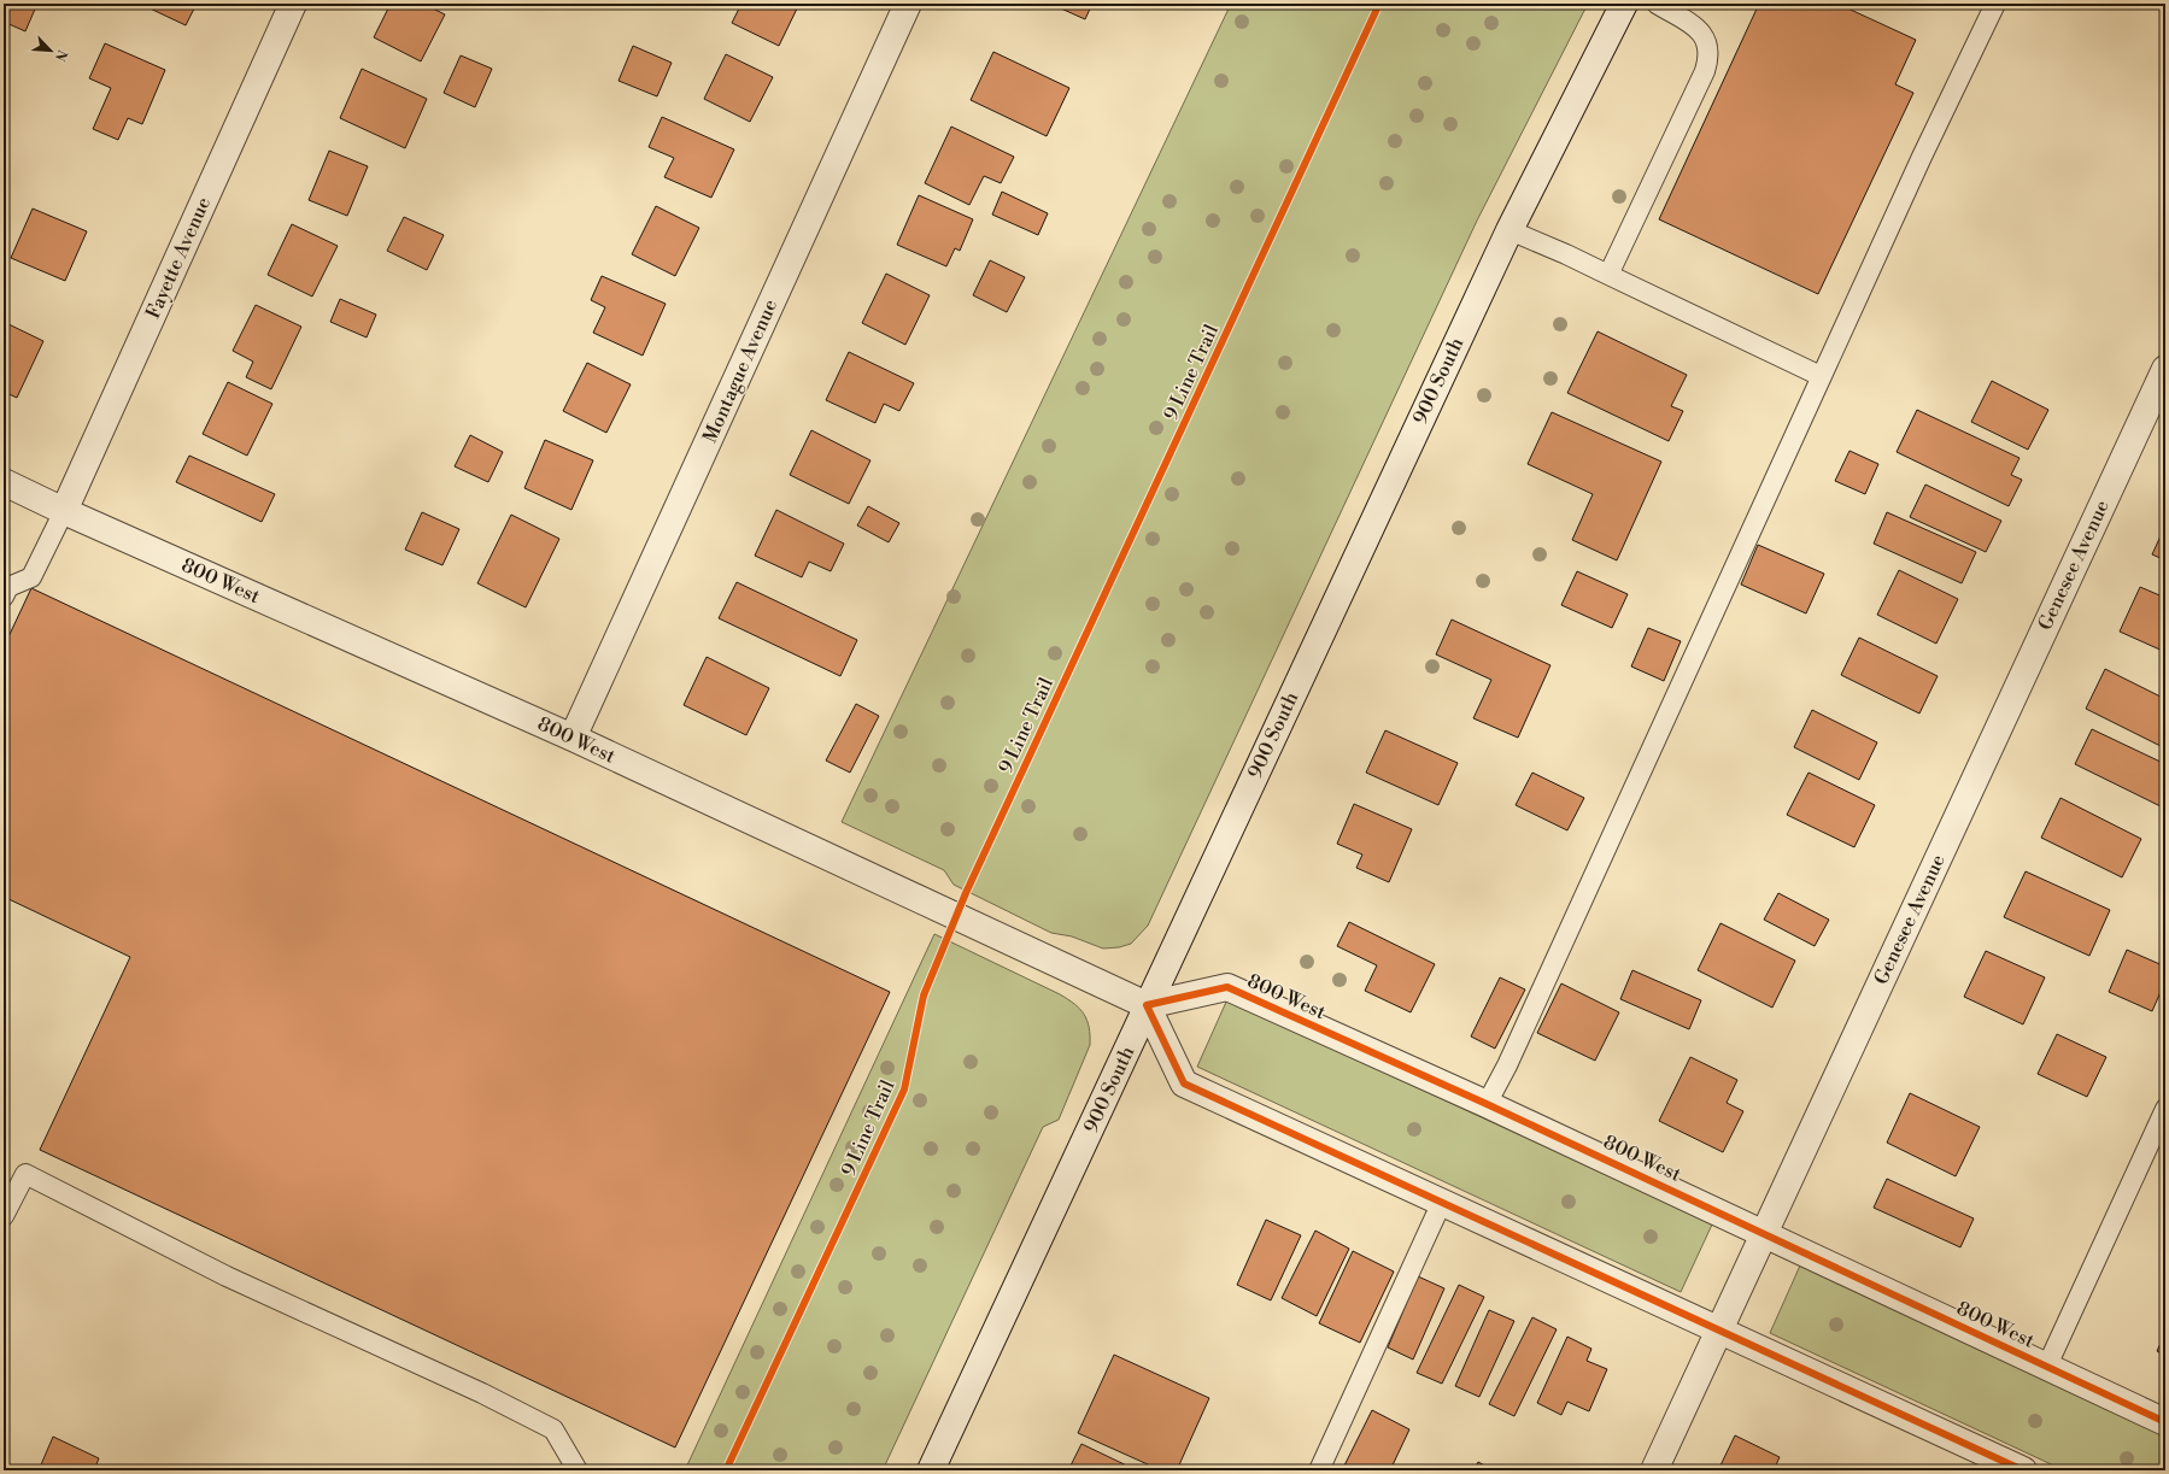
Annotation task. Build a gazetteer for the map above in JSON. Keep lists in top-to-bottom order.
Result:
{
  "streets": {
    "street": [
      "Fayette Avenue",
      "Montague Avenue",
      "900 South",
      "Genesee Avenue",
      "800 West"
    ],
    "cycle path": ["9 Line Trail"]
  },
  "crossings": [
    ["Fayette Avenue", "800 West"],
    ["Montague Avenue", "800 West"],
    ["900 South", "800 West"],
    ["Genesee Avenue", "800 West"]
  ],
  "north": "bottom right"
}
